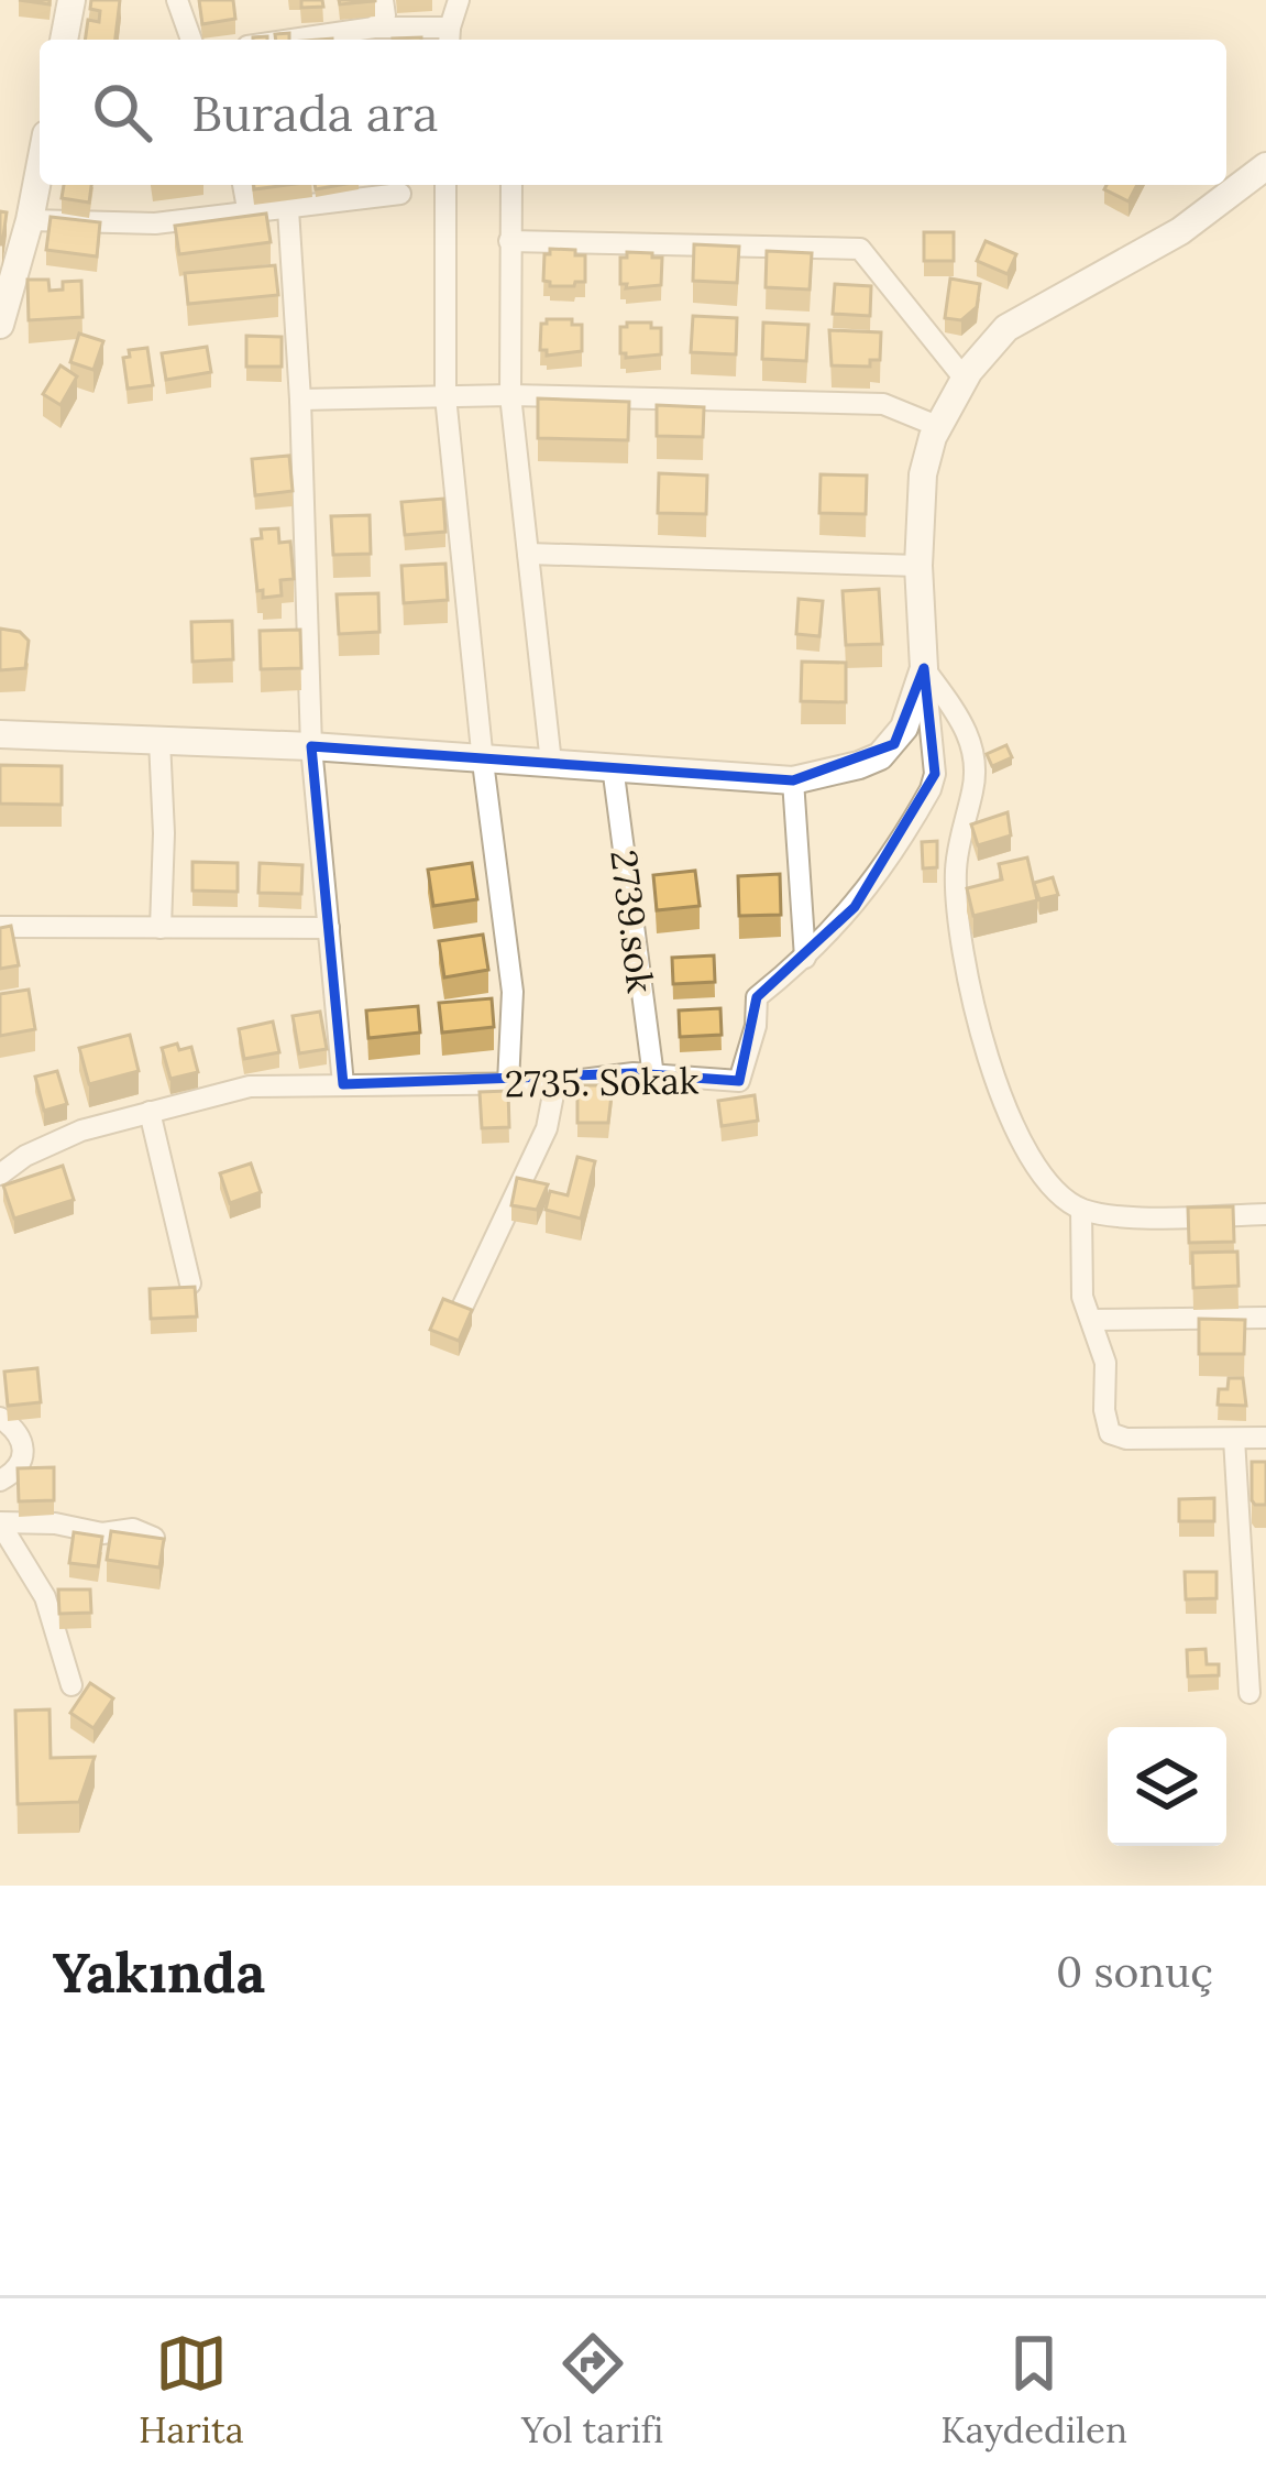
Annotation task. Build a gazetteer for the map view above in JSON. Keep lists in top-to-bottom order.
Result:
{
  "streets": {
    "street": ["2739.sok", "2735. Sokak"]
  },
  "crossings": [
    ["2739.sok", "2735. Sokak"]
  ],
  "page": {
    "search": "Burada ara",
    "heading": ["Yakında", "0 sonuç"],
    "nav": ["Harita", "Yol tarifi", "Kaydedilen"]
  }
}
